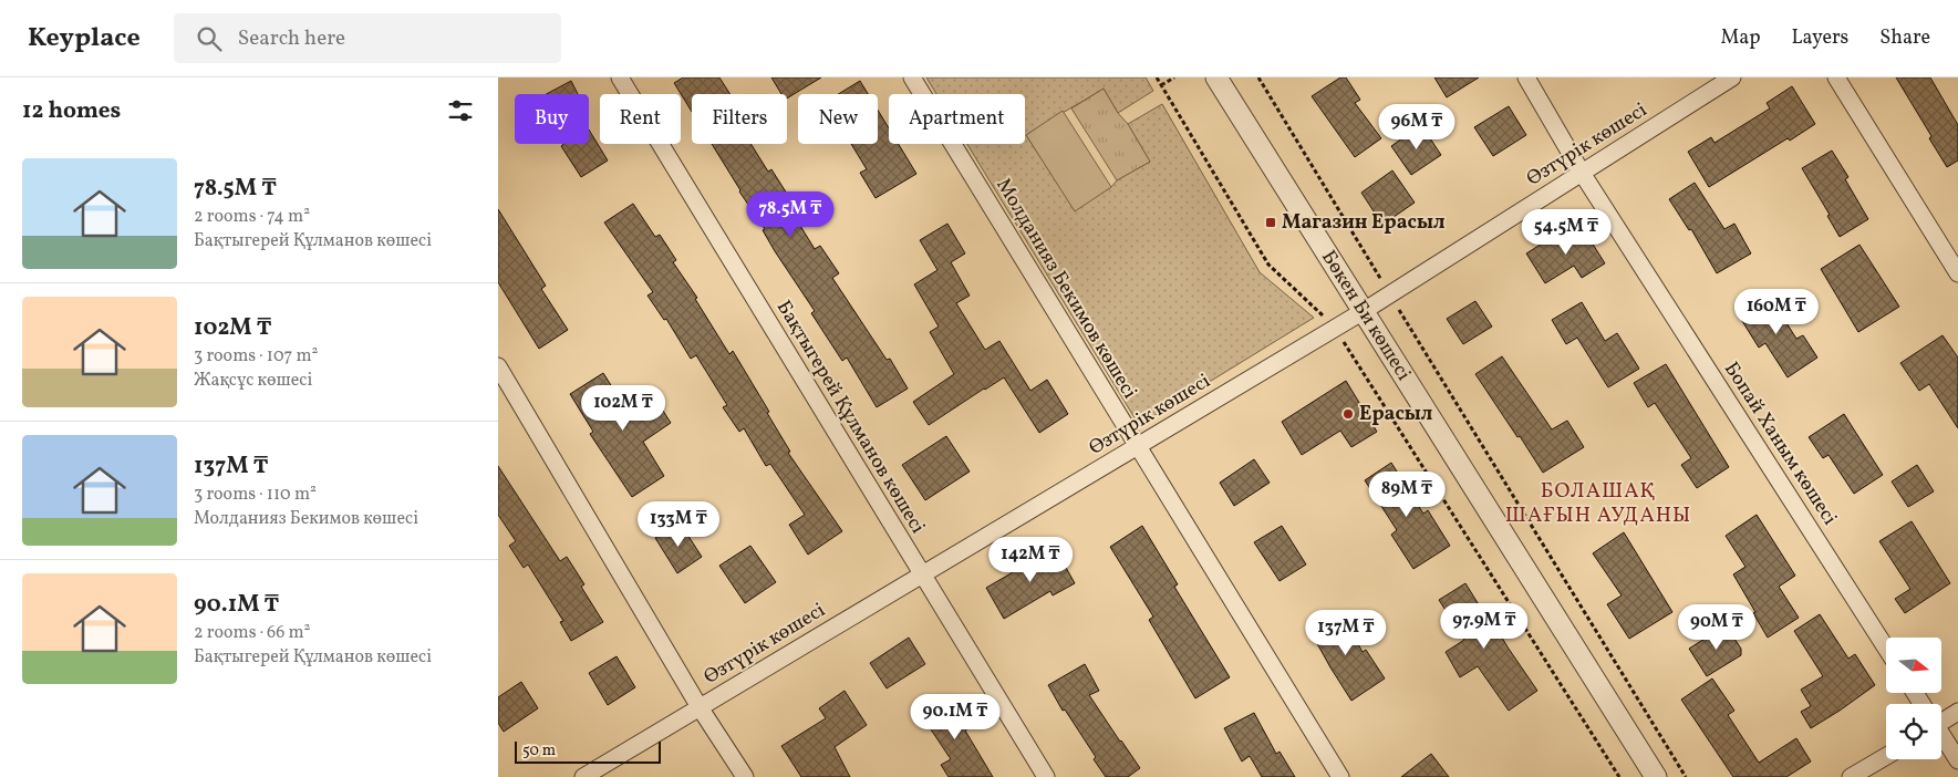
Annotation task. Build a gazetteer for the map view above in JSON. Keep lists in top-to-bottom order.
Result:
{
  "streets": {
    "street": [
      "Өзтүрік көшесі",
      "Молданияз Бекимов көшесі",
      "Бөкен Би көшесі",
      "Бақтыгерей Құлманов көшесі",
      "Бопай Ханым көшесі"
    ]
  },
  "crossings": [
    ["Өзтүрік көшесі", "Молданияз Бекимов көшесі"],
    ["Өзтүрік көшесі", "Бөкен Би көшесі"],
    ["Өзтүрік көшесі", "Бақтыгерей Құлманов көшесі"],
    ["Өзтүрік көшесі", "Бопай Ханым көшесі"]
  ],
  "districts": ["БОЛАШАҚ ШАҒЫН АУДАНЫ"],
  "places": {
    "transit": ["Магазин Ерасыл"],
    "other": ["Ерасыл"]
  },
  "scale_bar": "50 m",
  "north": "right",
  "page": {
    "header": "Keyplace",
    "search": "Search here",
    "nav": ["Map", "Layers", "Share"],
    "heading": "12 homes",
    "chip": [
      "Buy",
      "Rent",
      "Filters",
      "New",
      "Apartment"
    ],
    "price": [
      "96M ₸",
      "78.5M ₸",
      "54.5M ₸",
      "160M ₸",
      "102M ₸",
      "89M ₸",
      "133M ₸",
      "142M ₸",
      "97.9M ₸",
      "90M ₸",
      "137M ₸",
      "90.1M ₸"
    ],
    "list": [
      {
        "name": "78.5M ₸",
        "note": "2 rooms · 74 m² · Бақтыгерей Құлманов көшесі"
      },
      {
        "name": "102M ₸",
        "note": "3 rooms · 107 m² · Жақсұс көшесі"
      },
      {
        "name": "137M ₸",
        "note": "3 rooms · 110 m² · Молданияз Бекимов көшесі"
      },
      {
        "name": "90.1M ₸",
        "note": "2 rooms · 66 m² · Бақтыгерей Құлманов көшесі"
      }
    ],
    "scale": "50 m"
  }
}
